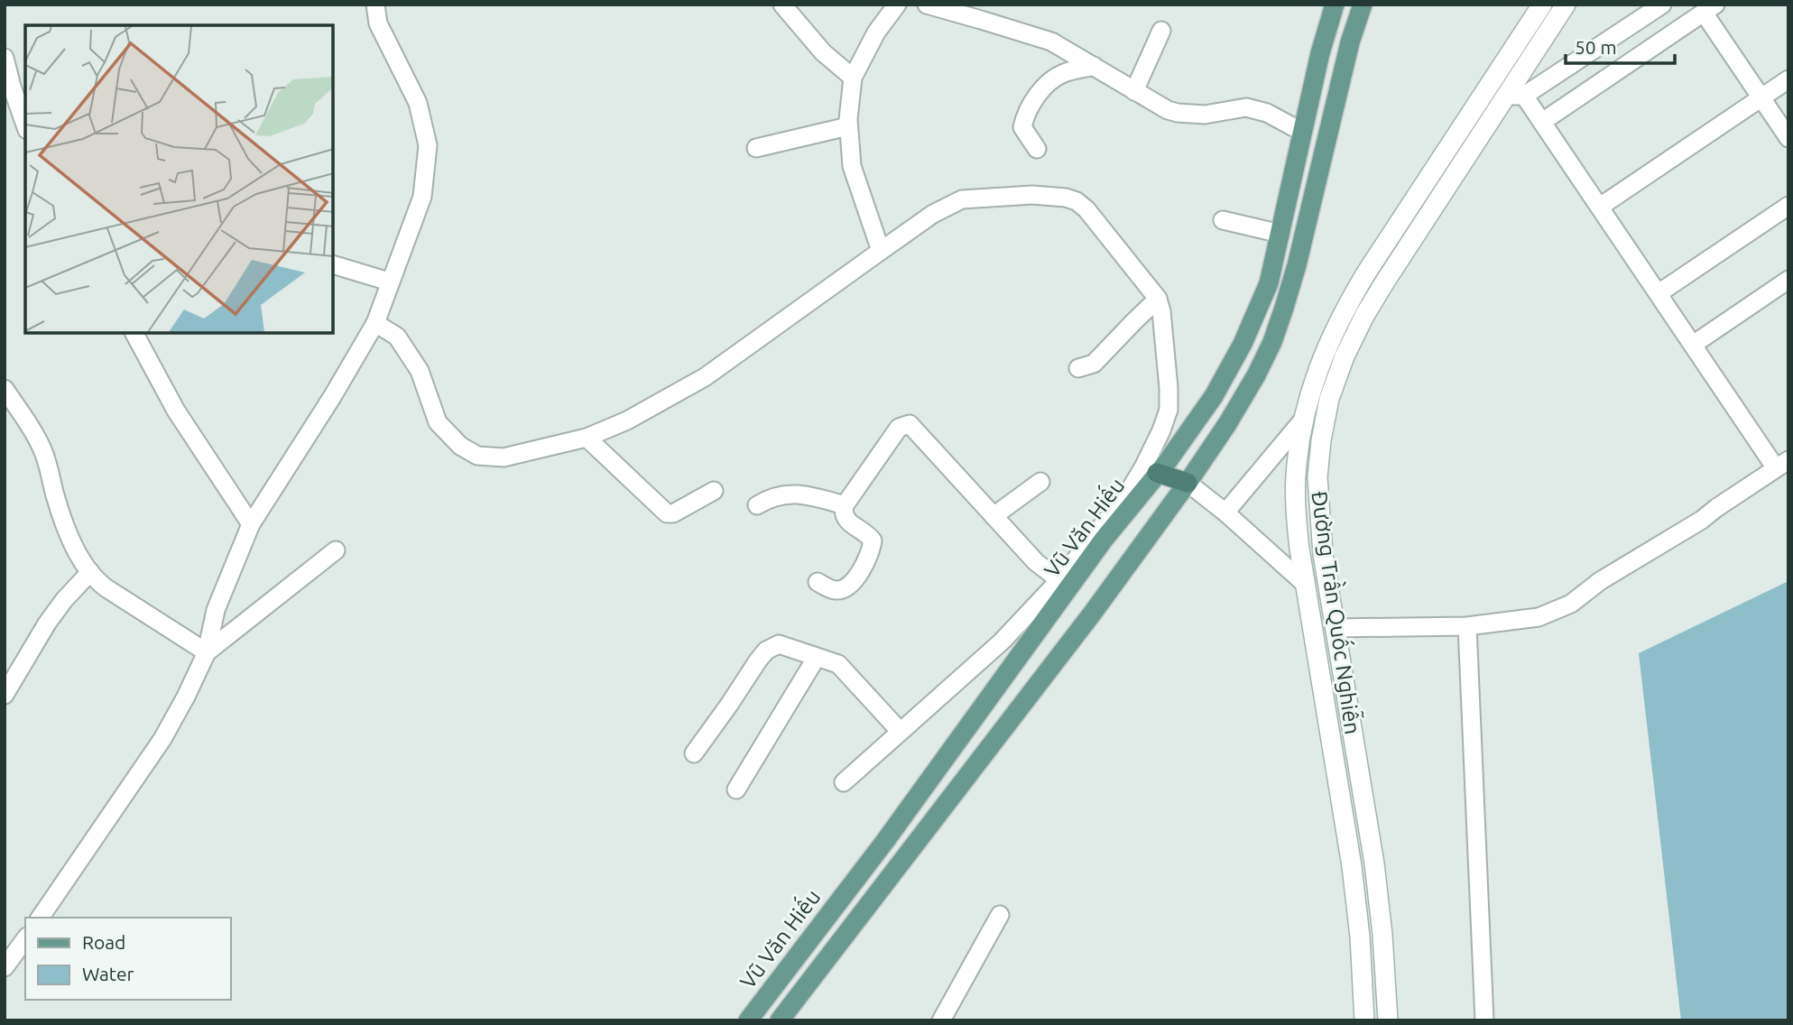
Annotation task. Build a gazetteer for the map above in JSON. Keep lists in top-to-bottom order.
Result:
{
  "streets": {
    "main road": ["Vũ Văn Hiếu", "Đường Trần Quốc Nghiễn"]
  },
  "legend": ["Road", "Water"],
  "scale_bar": "50 m"
}
